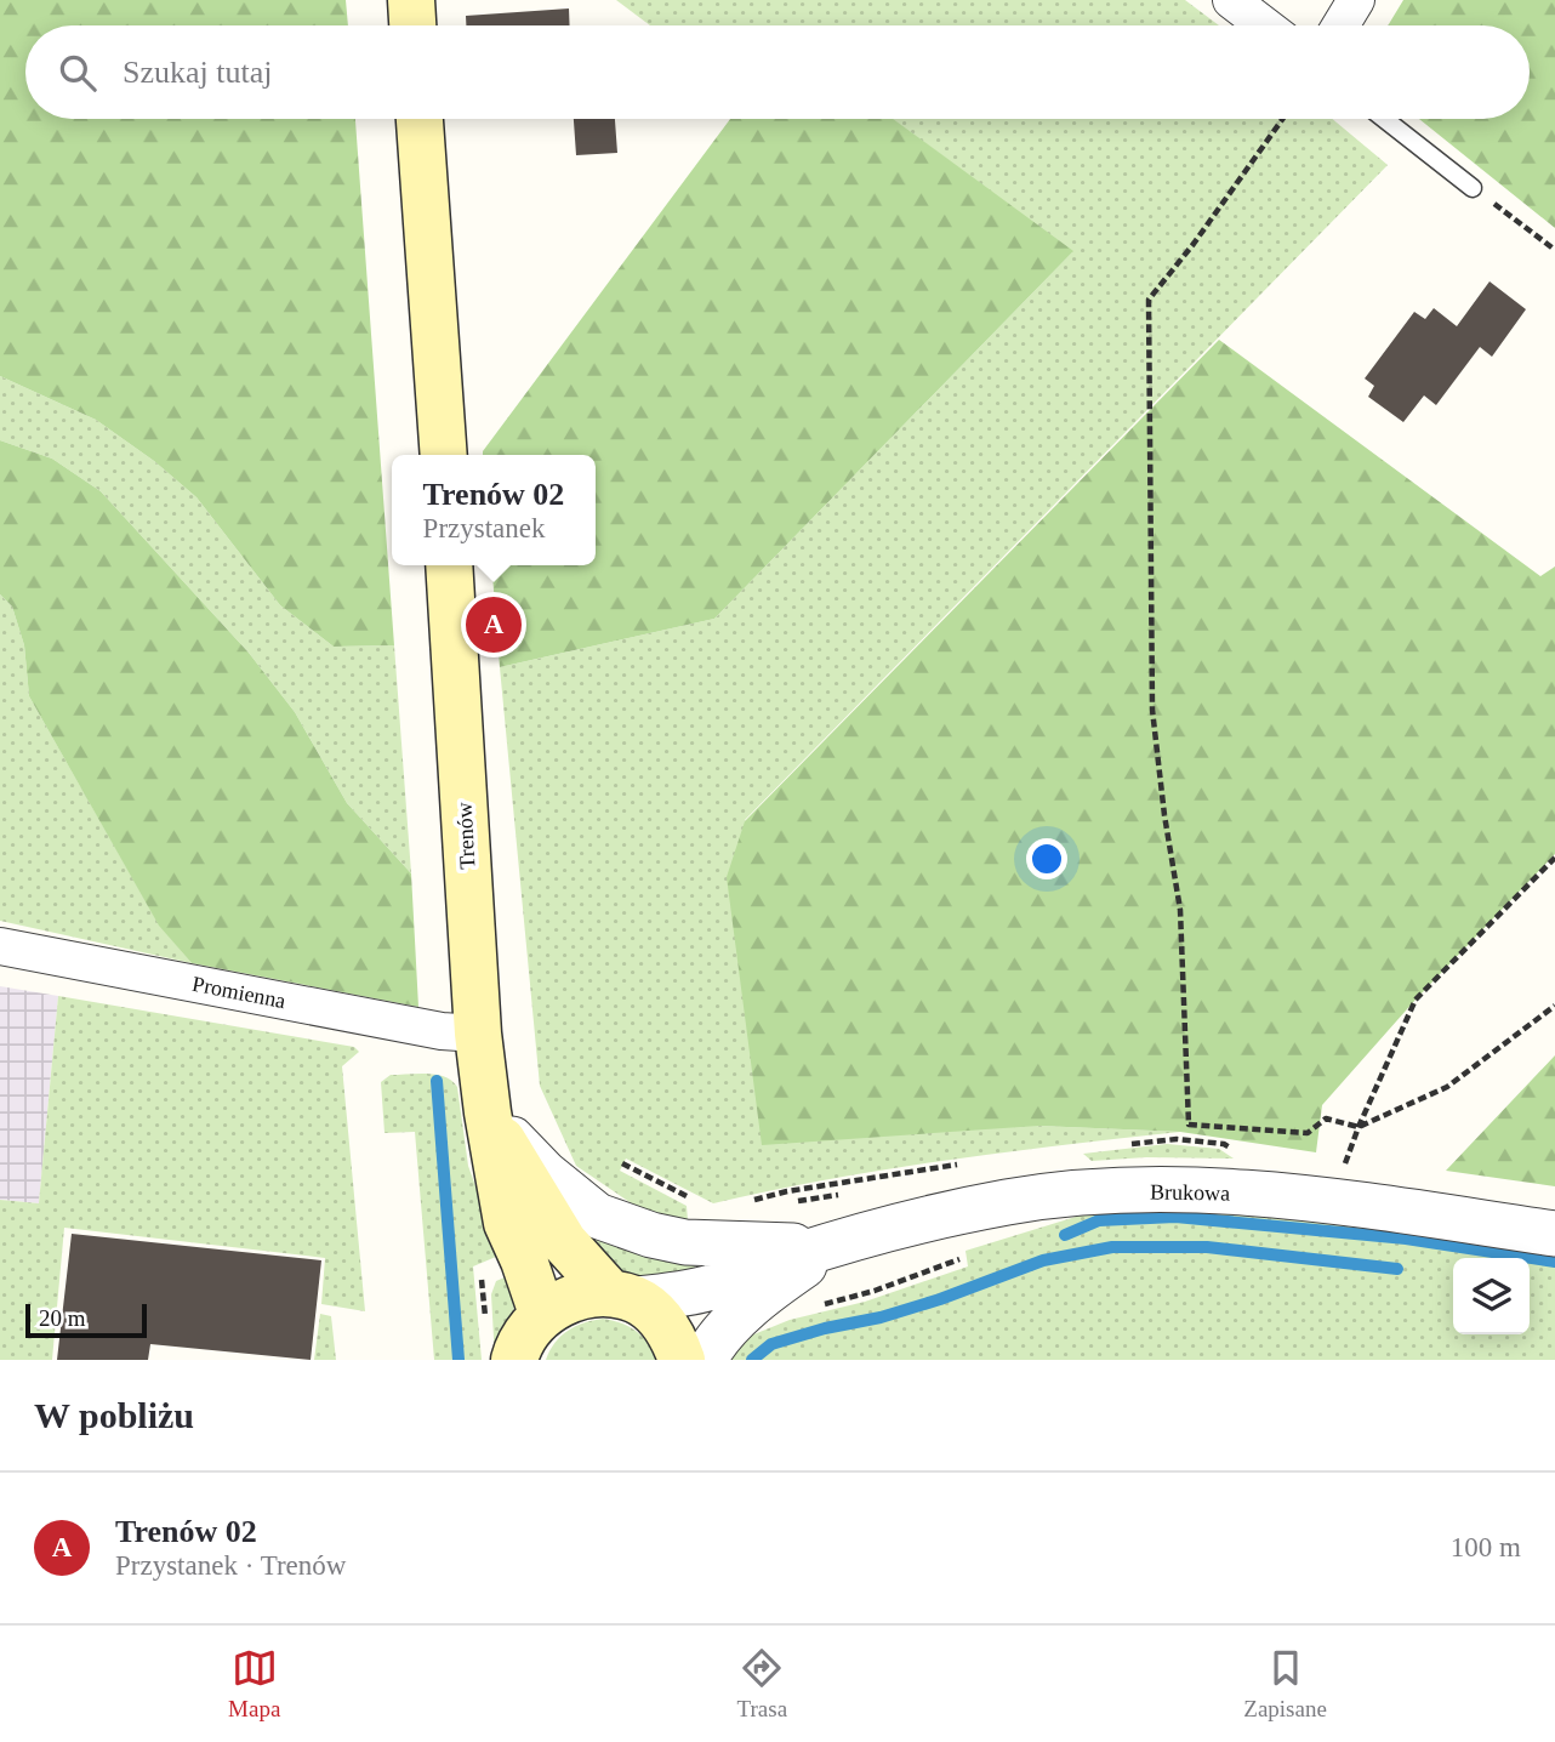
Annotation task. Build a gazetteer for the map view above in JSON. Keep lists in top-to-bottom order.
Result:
{
  "streets": {
    "main road": ["Trenów"],
    "street": ["Promienna", "Brukowa"]
  },
  "crossings": [
    ["Trenów", "Promienna"],
    ["Trenów", "Brukowa"]
  ],
  "scale_bar": "20 m",
  "page": {
    "search": "Szukaj tutaj",
    "popup": ["Trenów 02", "Przystanek"],
    "pins": "A",
    "scale": "20 m",
    "heading": "W pobliżu",
    "list": [
      {
        "mark": "A",
        "name": "Trenów 02",
        "note": "Przystanek · Trenów",
        "value": "100 m"
      }
    ],
    "nav": ["Mapa", "Trasa", "Zapisane"]
  }
}
